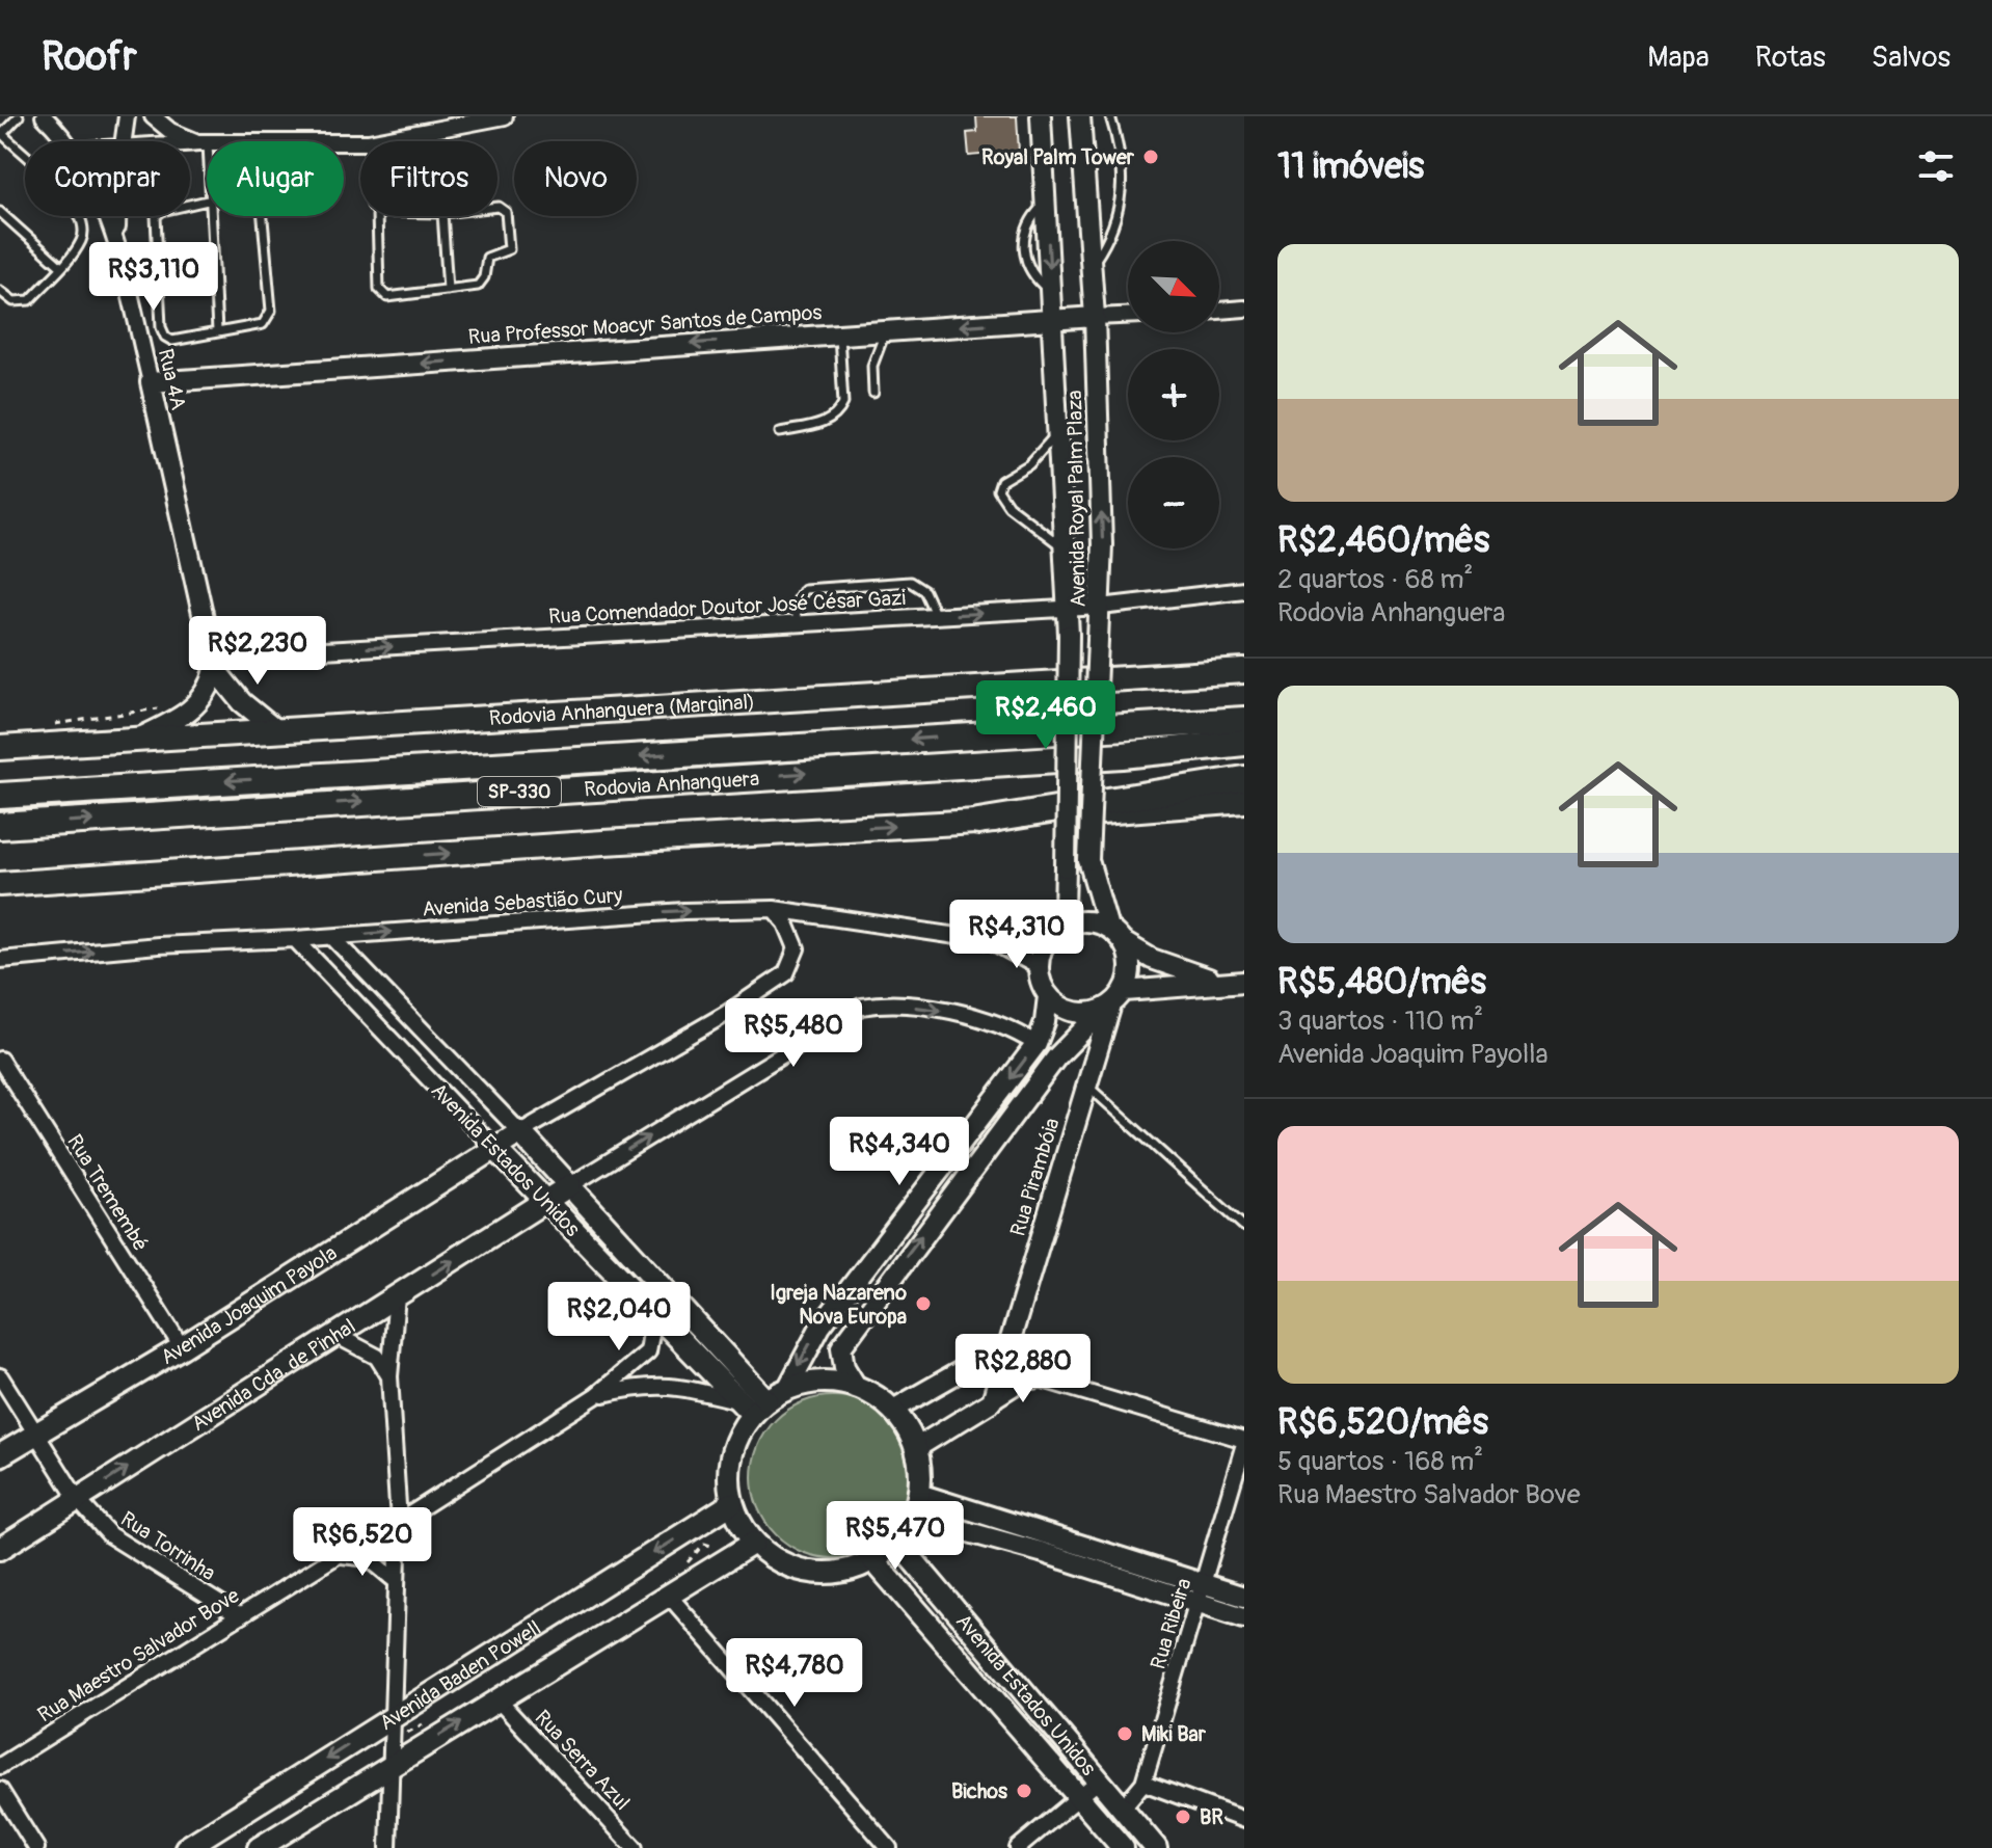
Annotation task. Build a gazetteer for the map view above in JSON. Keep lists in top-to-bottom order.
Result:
{
  "streets": {
    "highway": ["Rodovia Anhanguera (Marginal)", "Rodovia Anhanguera", "SP-330"],
    "main road": [
      "Avenida Estados Unidos",
      "Avenida Joaquim Payola",
      "Avenida Cda. de Pinhal",
      "Avenida Baden Powell"
    ],
    "street": [
      "Rua Professor Moacyr Santos de Campos",
      "Rua 4A",
      "Avenida Royal Palm Plaza",
      "Rua Comendador Doutor José César Gazi",
      "Avenida Sebastião Cury",
      "Rua Pirambóia",
      "Rua Tremembé",
      "Rua Torrinha",
      "Rua Ribeira",
      "Rua Maestro Salvador Bove",
      "Rua Serra Azul"
    ]
  },
  "crossings": [
    ["Rua Professor Moacyr Santos de Campos", "Rua 4A"],
    ["Rua Professor Moacyr Santos de Campos", "Avenida Royal Palm Plaza"],
    ["Rua 4A", "Rua Comendador Doutor José César Gazi"],
    ["Rua 4A", "Rodovia Anhanguera (Marginal)"],
    ["Avenida Royal Palm Plaza", "Rua Comendador Doutor José César Gazi"],
    ["Avenida Royal Palm Plaza", "Avenida Sebastião Cury"],
    ["Avenida Royal Palm Plaza", "Rua Pirambóia"],
    ["Avenida Sebastião Cury", "Avenida Estados Unidos"],
    ["Avenida Sebastião Cury", "Rua Pirambóia"],
    ["Avenida Estados Unidos", "Avenida Joaquim Payola"],
    ["Avenida Estados Unidos", "Avenida Cda. de Pinhal"],
    ["Avenida Estados Unidos", "Rua Ribeira"],
    ["Avenida Estados Unidos", "Rua Maestro Salvador Bove"],
    ["Avenida Estados Unidos", "Avenida Baden Powell"],
    ["Rua Tremembé", "Avenida Joaquim Payola"],
    ["Avenida Joaquim Payola", "Rua Torrinha"],
    ["Avenida Cda. de Pinhal", "Rua Torrinha"],
    ["Rua Torrinha", "Rua Maestro Salvador Bove"],
    ["Rua Maestro Salvador Bove", "Avenida Baden Powell"],
    ["Avenida Baden Powell", "Rua Serra Azul"]
  ],
  "one_way": [
    "Rua Professor Moacyr Santos de Campos",
    "Rua Comendador Doutor José César Gazi",
    "Avenida Sebastião Cury",
    "Avenida Cda. de Pinhal"
  ],
  "places": [
    "Royal Palm Tower",
    "Igreja Nazareno Nova Europa",
    "Miki Bar",
    "Bichos",
    "BR"
  ],
  "north": "bottom right",
  "page": {
    "header": "Roofr",
    "nav": ["Mapa", "Rotas", "Salvos"],
    "heading": "11 imóveis",
    "chip": [
      "Comprar",
      "Alugar",
      "Filtros",
      "Novo"
    ],
    "list": [
      {
        "name": "R$2,460/mês",
        "note": "2 quartos · 68 m² · Rodovia Anhanguera"
      },
      {
        "name": "R$5,480/mês",
        "note": "3 quartos · 110 m² · Avenida Joaquim Payolla"
      },
      {
        "name": "R$6,520/mês",
        "note": "5 quartos · 168 m² · Rua Maestro Salvador Bove"
      }
    ],
    "map_buttons": ["+", "−"],
    "price": [
      "R$3,110",
      "R$2,230",
      "R$2,460",
      "R$4,310",
      "R$5,480",
      "R$4,340",
      "R$2,040",
      "R$2,880",
      "R$5,470",
      "R$6,520",
      "R$4,780"
    ]
  }
}
